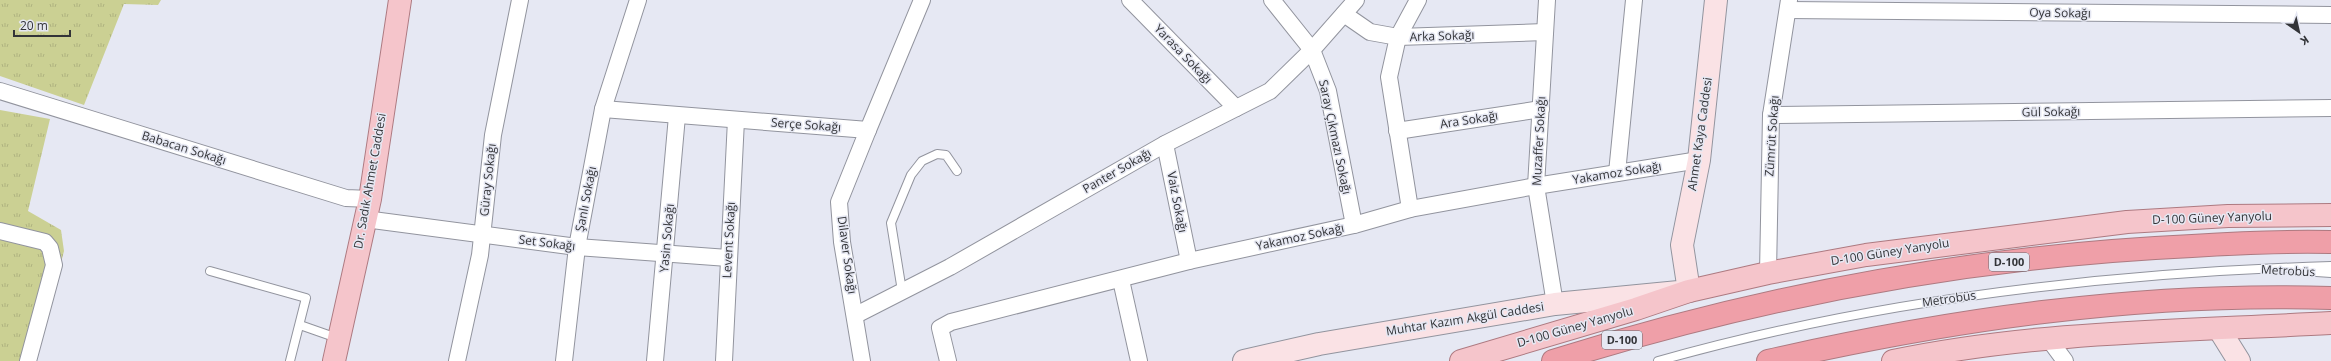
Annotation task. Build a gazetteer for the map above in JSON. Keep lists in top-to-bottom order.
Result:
{
  "streets": {
    "highway": ["D-100"],
    "main road": ["Dr. Sadık Ahmet Caddesi", "D-100 Güney Yanyolu"],
    "street": [
      "Oya Sokağı",
      "Arka Sokağı",
      "Yarasa Sokağı",
      "Gül Sokağı",
      "Ara Sokağı",
      "Serçe Sokağı",
      "Ahmet Kaya Caddesi",
      "Zümrüt Sokağı",
      "Saray Çıkmazı Sokağı",
      "Muzaffer Sokağı",
      "Babacan Sokağı",
      "Panter Sokağı",
      "Yakamoz Sokağı",
      "Güray Sokağı",
      "Şanlı Sokağı",
      "Vaiz Sokağı",
      "Yasin Sokağı",
      "Levent Sokağı",
      "Set Sokağı",
      "Dilaver Sokağı",
      "Muhtar Kazım Akgül Caddesi"
    ],
    "lane": ["Metrobüs"]
  },
  "crossings": [
    ["Oya Sokağı", "Zümrüt Sokağı"],
    ["Arka Sokağı", "Muzaffer Sokağı"],
    ["Arka Sokağı", "Panter Sokağı"],
    ["Yarasa Sokağı", "Panter Sokağı"],
    ["Gül Sokağı", "Zümrüt Sokağı"],
    ["Ara Sokağı", "Muzaffer Sokağı"],
    ["Serçe Sokağı", "Şanlı Sokağı"],
    ["Serçe Sokağı", "Yasin Sokağı"],
    ["Serçe Sokağı", "Levent Sokağı"],
    ["Serçe Sokağı", "Dilaver Sokağı"],
    ["Ahmet Kaya Caddesi", "Yakamoz Sokağı"],
    ["Ahmet Kaya Caddesi", "D-100 Güney Yanyolu"],
    ["Ahmet Kaya Caddesi", "Muhtar Kazım Akgül Caddesi"],
    ["Zümrüt Sokağı", "D-100 Güney Yanyolu"],
    ["Saray Çıkmazı Sokağı", "Panter Sokağı"],
    ["Saray Çıkmazı Sokağı", "Yakamoz Sokağı"],
    ["Muzaffer Sokağı", "Yakamoz Sokağı"],
    ["Muzaffer Sokağı", "Muhtar Kazım Akgül Caddesi"],
    ["Babacan Sokağı", "Dr. Sadık Ahmet Caddesi"],
    ["Babacan Sokağı", "Set Sokağı"],
    ["Panter Sokağı", "Vaiz Sokağı"],
    ["Panter Sokağı", "Dilaver Sokağı"],
    ["Yakamoz Sokağı", "Vaiz Sokağı"],
    ["Güray Sokağı", "Set Sokağı"],
    ["Dr. Sadık Ahmet Caddesi", "Set Sokağı"],
    ["Şanlı Sokağı", "Set Sokağı"],
    ["D-100 Güney Yanyolu", "Muhtar Kazım Akgül Caddesi"],
    ["Yasin Sokağı", "Set Sokağı"],
    ["Levent Sokağı", "Set Sokağı"]
  ],
  "scale_bar": "20 m",
  "north": "bottom right"
}
